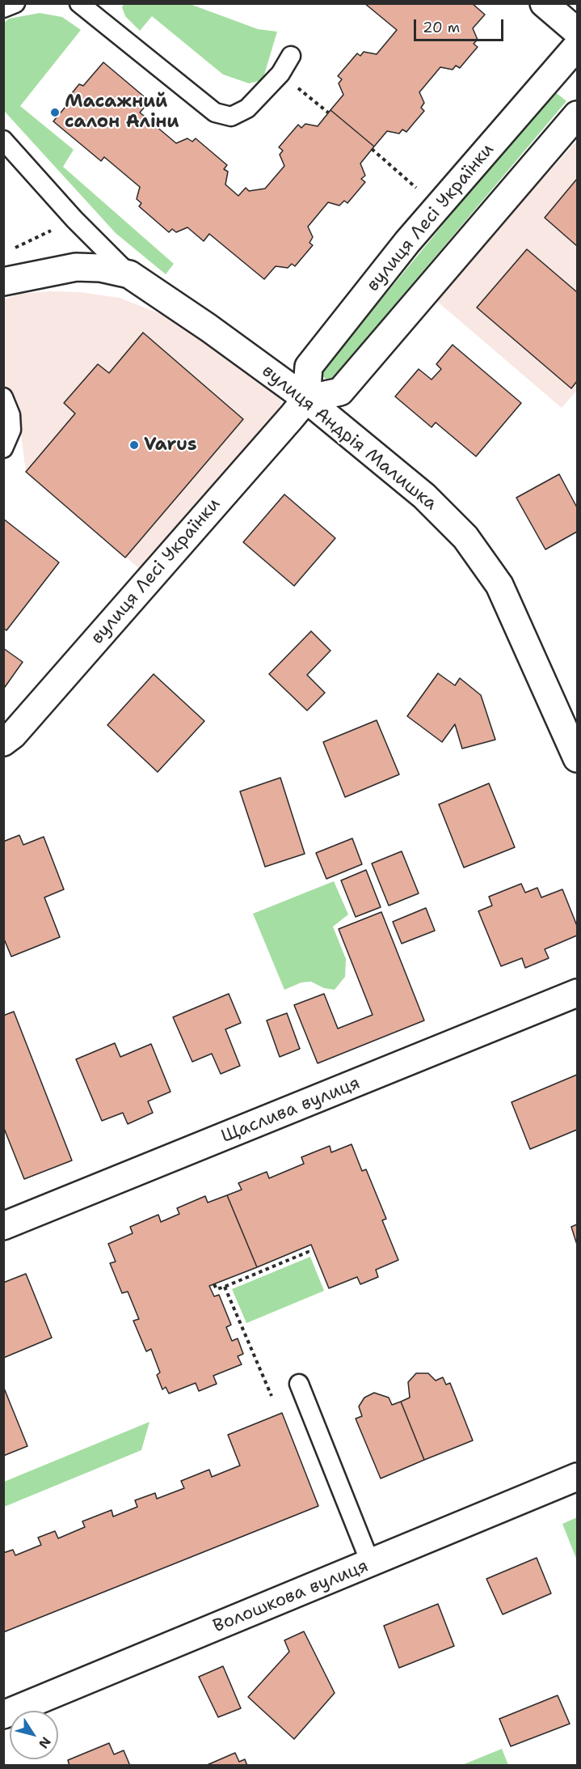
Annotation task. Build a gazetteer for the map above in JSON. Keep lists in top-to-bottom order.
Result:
{
  "streets": {
    "street": [
      "вулиця Лесі Українки",
      "вулиця Андрія Малишка",
      "Щаслива вулиця",
      "Волошкова вулиця"
    ]
  },
  "crossings": [
    ["вулиця Лесі Українки", "вулиця Андрія Малишка"]
  ],
  "places": ["Масажний салон Аліни", "Varus"],
  "scale_bar": "20 m",
  "north": "bottom right"
}
